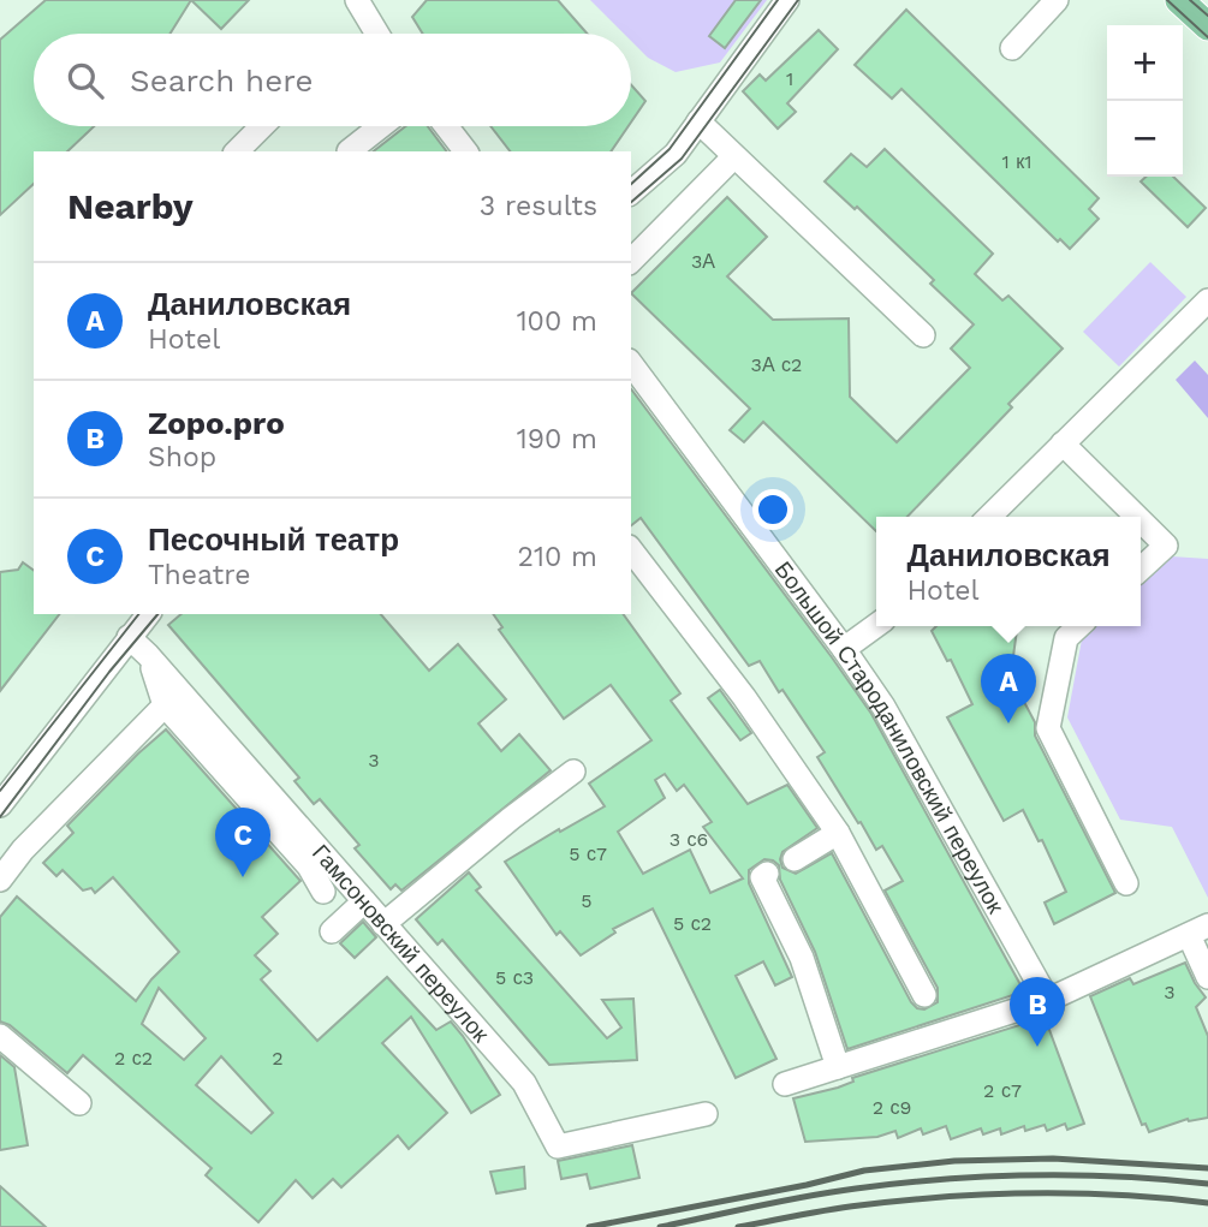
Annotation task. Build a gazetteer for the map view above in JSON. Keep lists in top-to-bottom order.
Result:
{
  "streets": {
    "street": ["Большой Староданиловский переулок", "Гамсоновский переулок"]
  },
  "house_numbers": [
    "1",
    "1 к1",
    "3А",
    "3А с2",
    "3",
    "3 с6",
    "5 с7",
    "5",
    "5 с2",
    "5 с3",
    "3",
    "2 с2",
    "2",
    "2 с7",
    "2 с9"
  ],
  "page": {
    "map_buttons": ["+", "−"],
    "search": "Search here",
    "heading": ["Nearby", "3 results"],
    "list": [
      {
        "mark": "A",
        "name": "Даниловская",
        "note": "Hotel",
        "value": "100 m"
      },
      {
        "mark": "B",
        "name": "Zopo.pro",
        "note": "Shop",
        "value": "190 m"
      },
      {
        "mark": "C",
        "name": "Песочный театр",
        "note": "Theatre",
        "value": "210 m"
      }
    ],
    "popup": ["Даниловская", "Hotel"],
    "pins": ["A", "C", "B"]
  }
}
